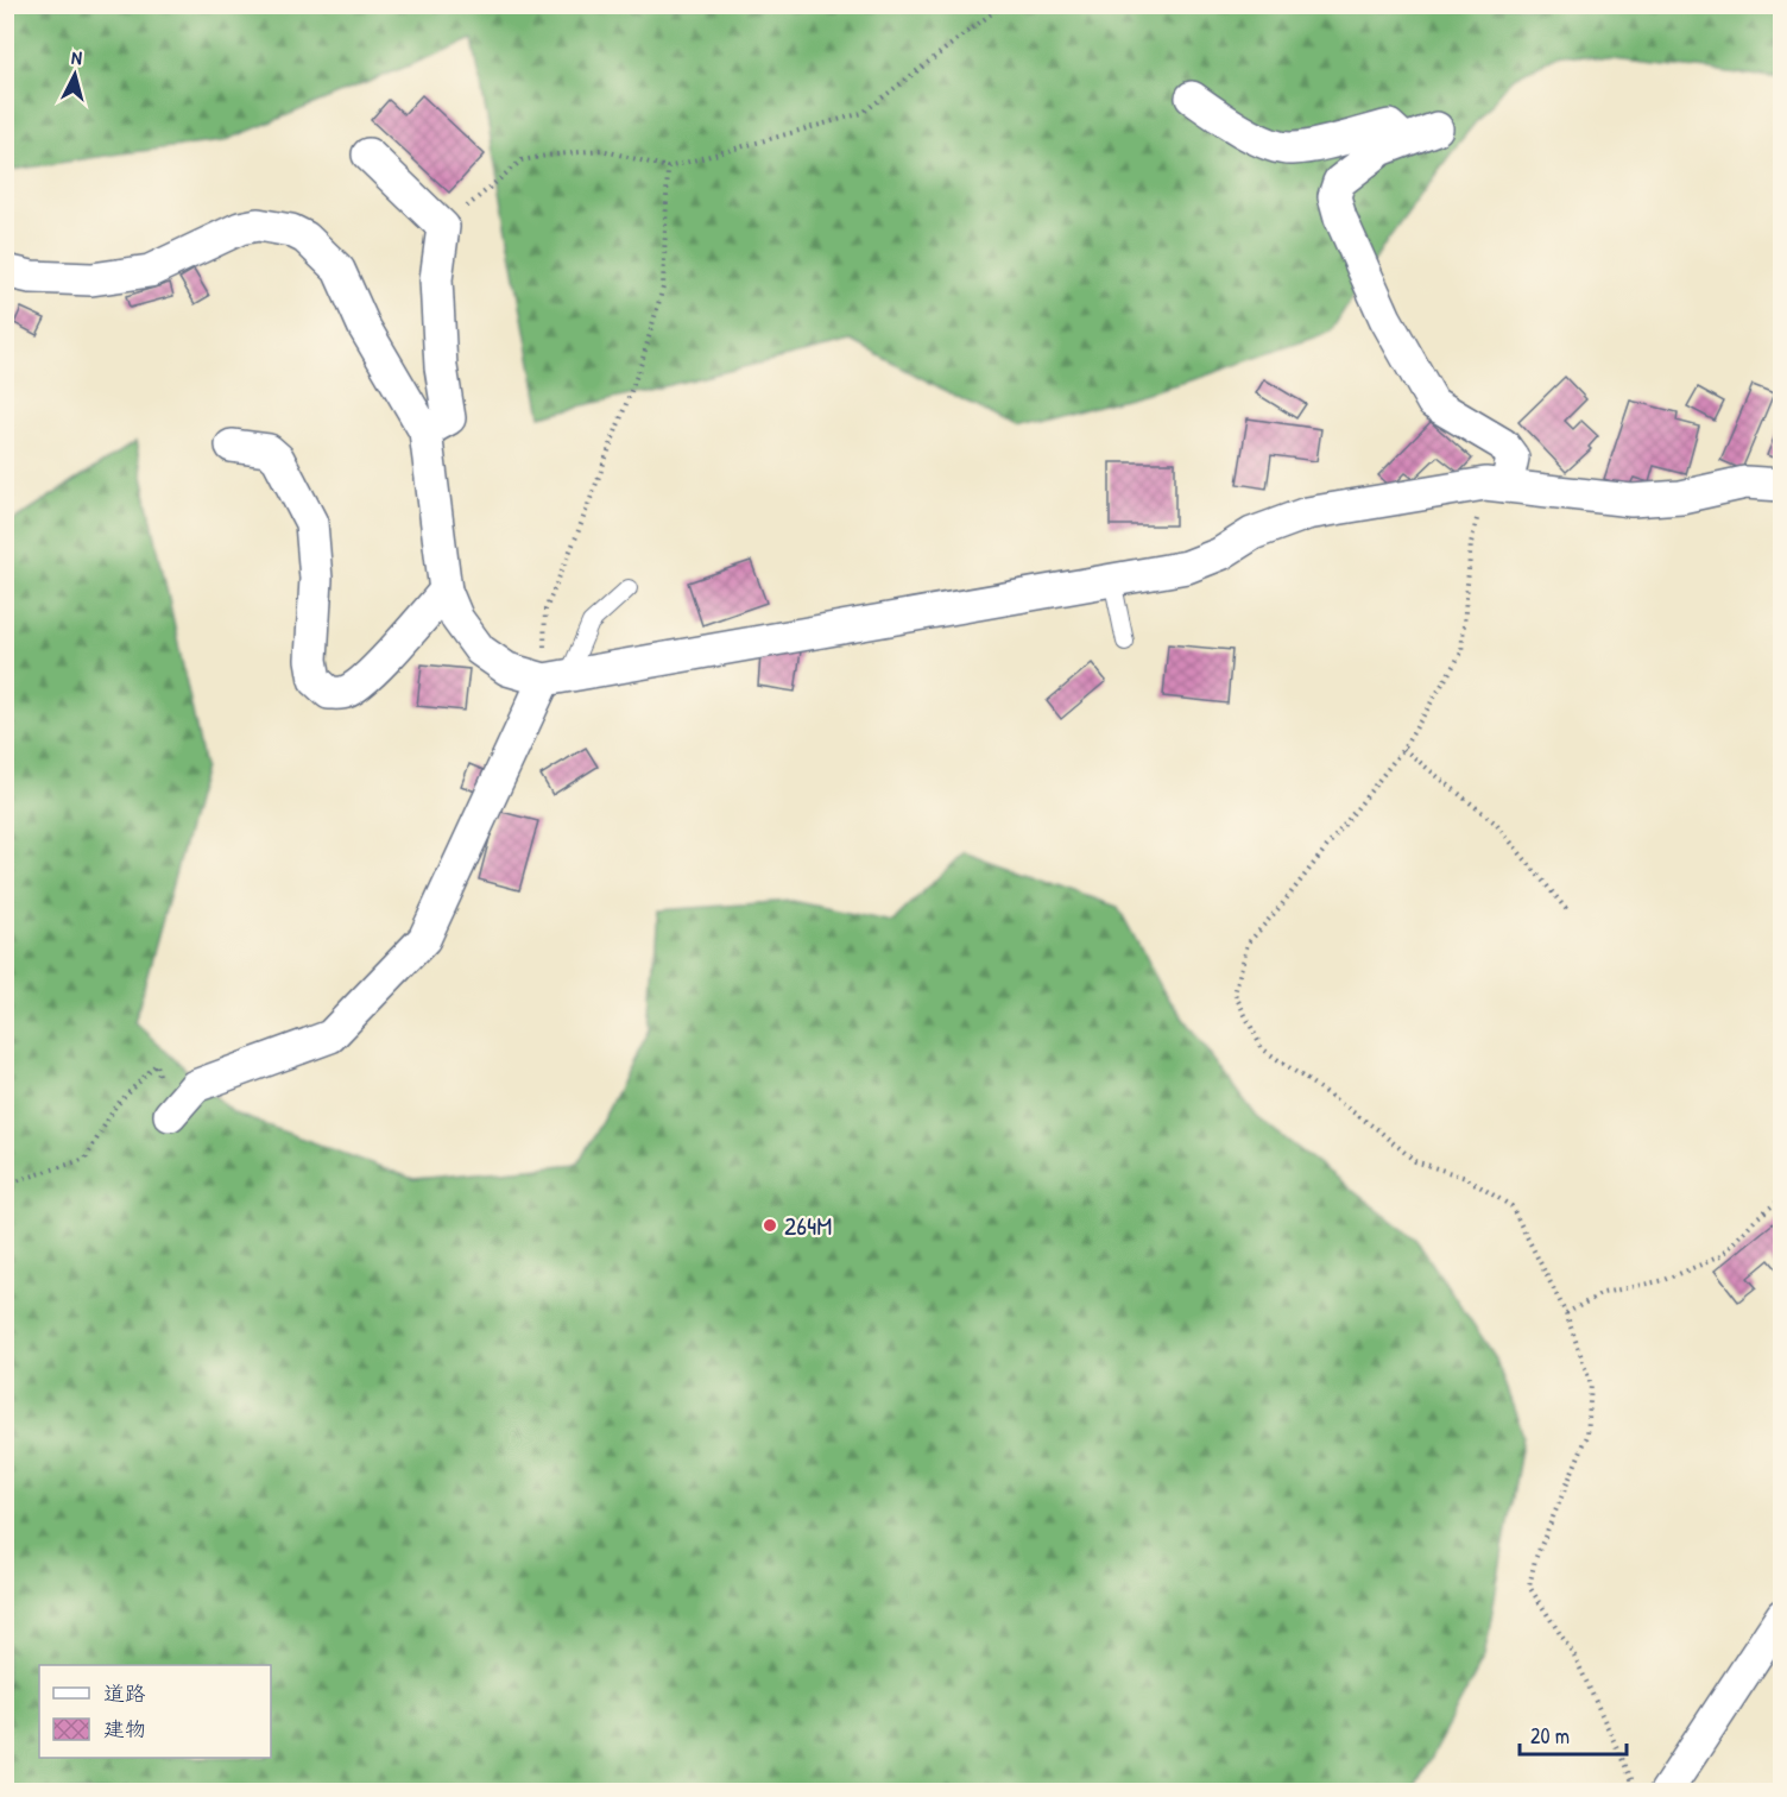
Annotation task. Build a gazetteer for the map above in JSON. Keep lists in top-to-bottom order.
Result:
{
  "places": ["264M"],
  "legend": ["道路", "建物"],
  "scale_bar": "20 m",
  "north": "top"
}
